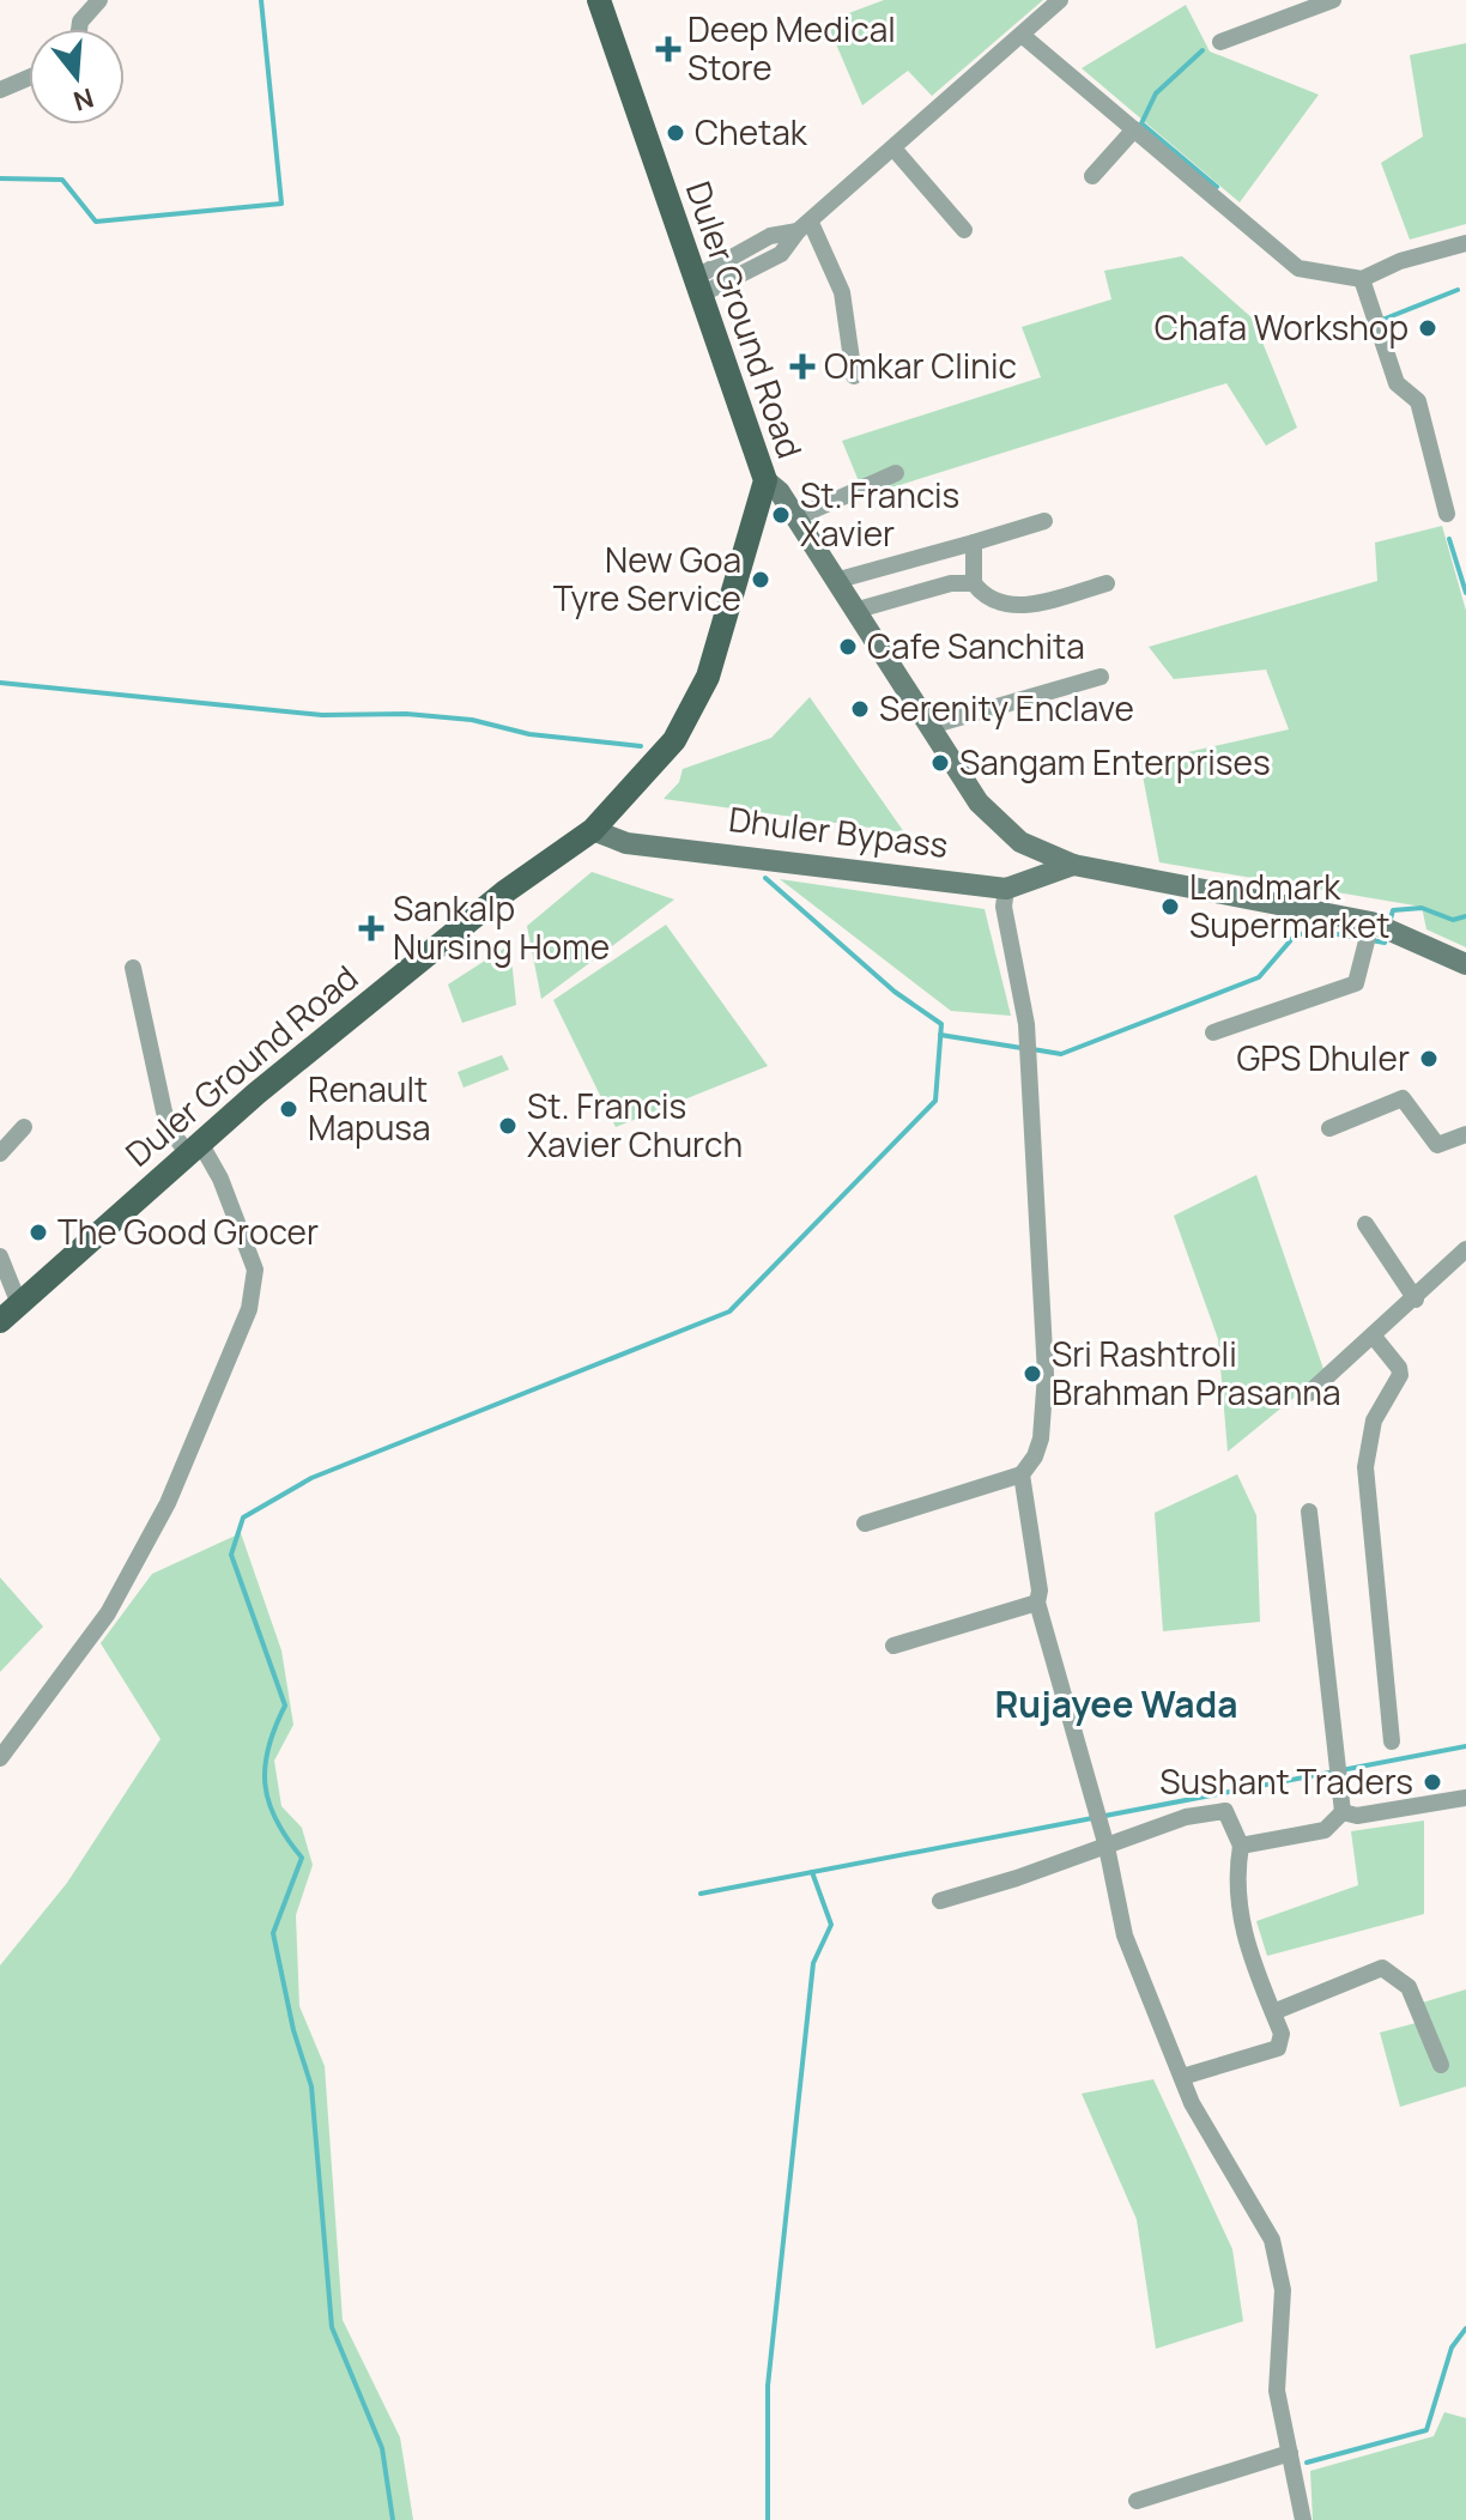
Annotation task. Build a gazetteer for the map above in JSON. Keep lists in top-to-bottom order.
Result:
{
  "streets": {
    "main road": ["Duler Ground Road", "Dhuler Bypass"]
  },
  "crossings": [
    ["Duler Ground Road", "Dhuler Bypass"]
  ],
  "districts": ["Rujayee Wada"],
  "places": {
    "health": ["Deep Medical Store", "Omkar Clinic", "Sankalp Nursing Home"],
    "other": [
      "Chetak",
      "Chafa Workshop",
      "St. Francis Xavier",
      "New Goa Tyre Service",
      "Cafe Sanchita",
      "Serenity Enclave",
      "Sangam Enterprises",
      "Landmark Supermarket",
      "GPS Dhuler",
      "Renault Mapusa",
      "St. Francis Xavier Church",
      "The Good Grocer",
      "Sri Rashtroli Brahman Prasanna",
      "Sushant Traders"
    ]
  },
  "north": "bottom"
}
